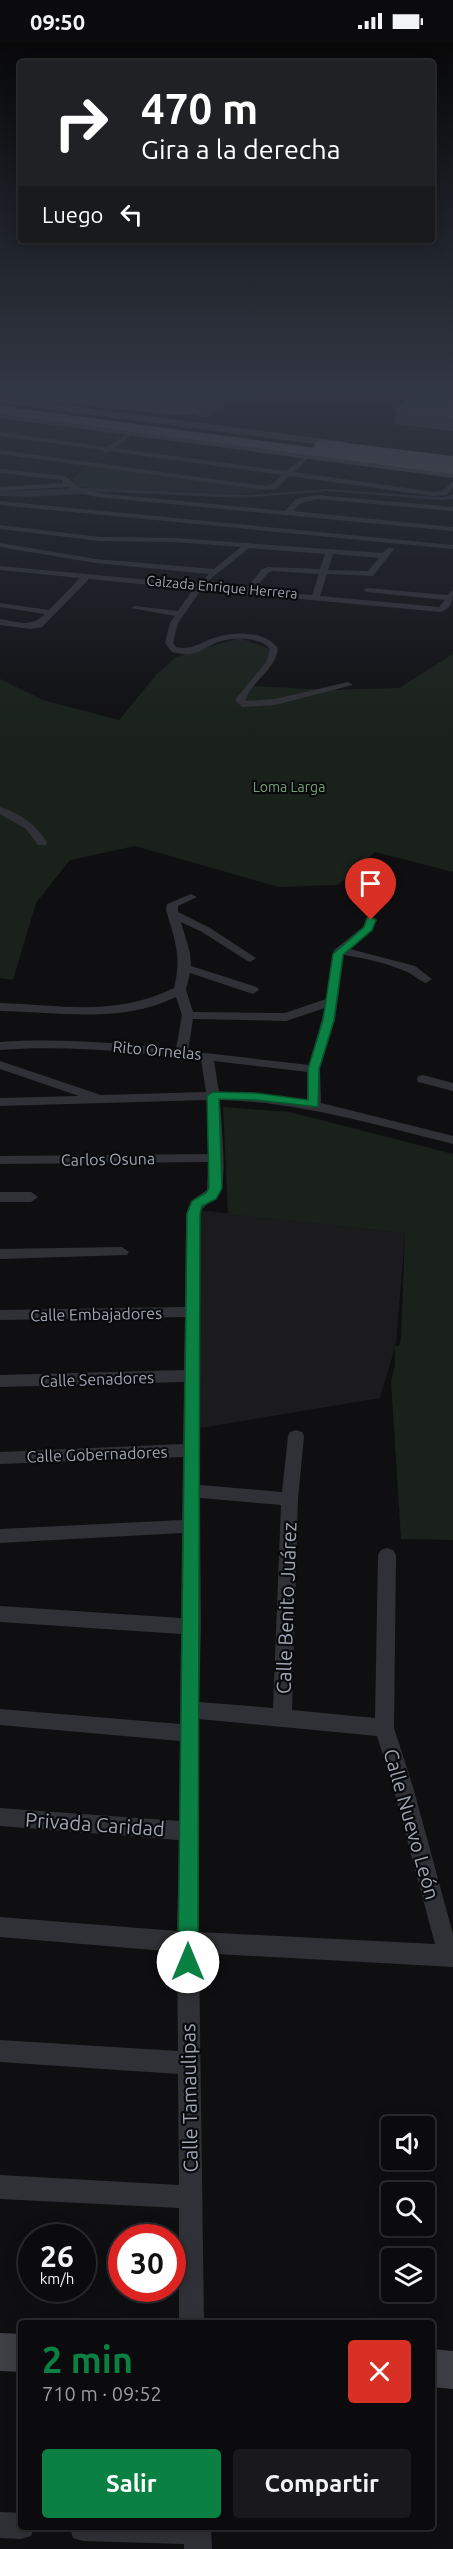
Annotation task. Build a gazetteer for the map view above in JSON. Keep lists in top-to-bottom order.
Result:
{
  "streets": {
    "street": [
      "Calzada Enrique Herrera",
      "Rito Ornelas",
      "Carlos Osuna",
      "Calle Embajadores",
      "Calle Senadores",
      "Calle Gobernadores",
      "Calle Benito Juárez",
      "Privada Caridad",
      "Calle Nuevo León",
      "Calle Tamaulipas"
    ]
  },
  "crossings": [
    ["Rito Ornelas", "Calle Tamaulipas"],
    ["Carlos Osuna", "Calle Tamaulipas"],
    ["Calle Embajadores", "Calle Tamaulipas"],
    ["Calle Senadores", "Calle Tamaulipas"],
    ["Calle Gobernadores", "Calle Tamaulipas"],
    ["Privada Caridad", "Calle Tamaulipas"]
  ],
  "parks": ["Loma Larga"],
  "page": {
    "status": "09:50",
    "turn": ["470 m", "Gira a la derecha"],
    "then": "Luego",
    "speed": "26 km/h",
    "limit": "30",
    "heading": ["2 min", "710 m · 09:52"],
    "buttons": ["Salir", "Compartir"]
  }
}
